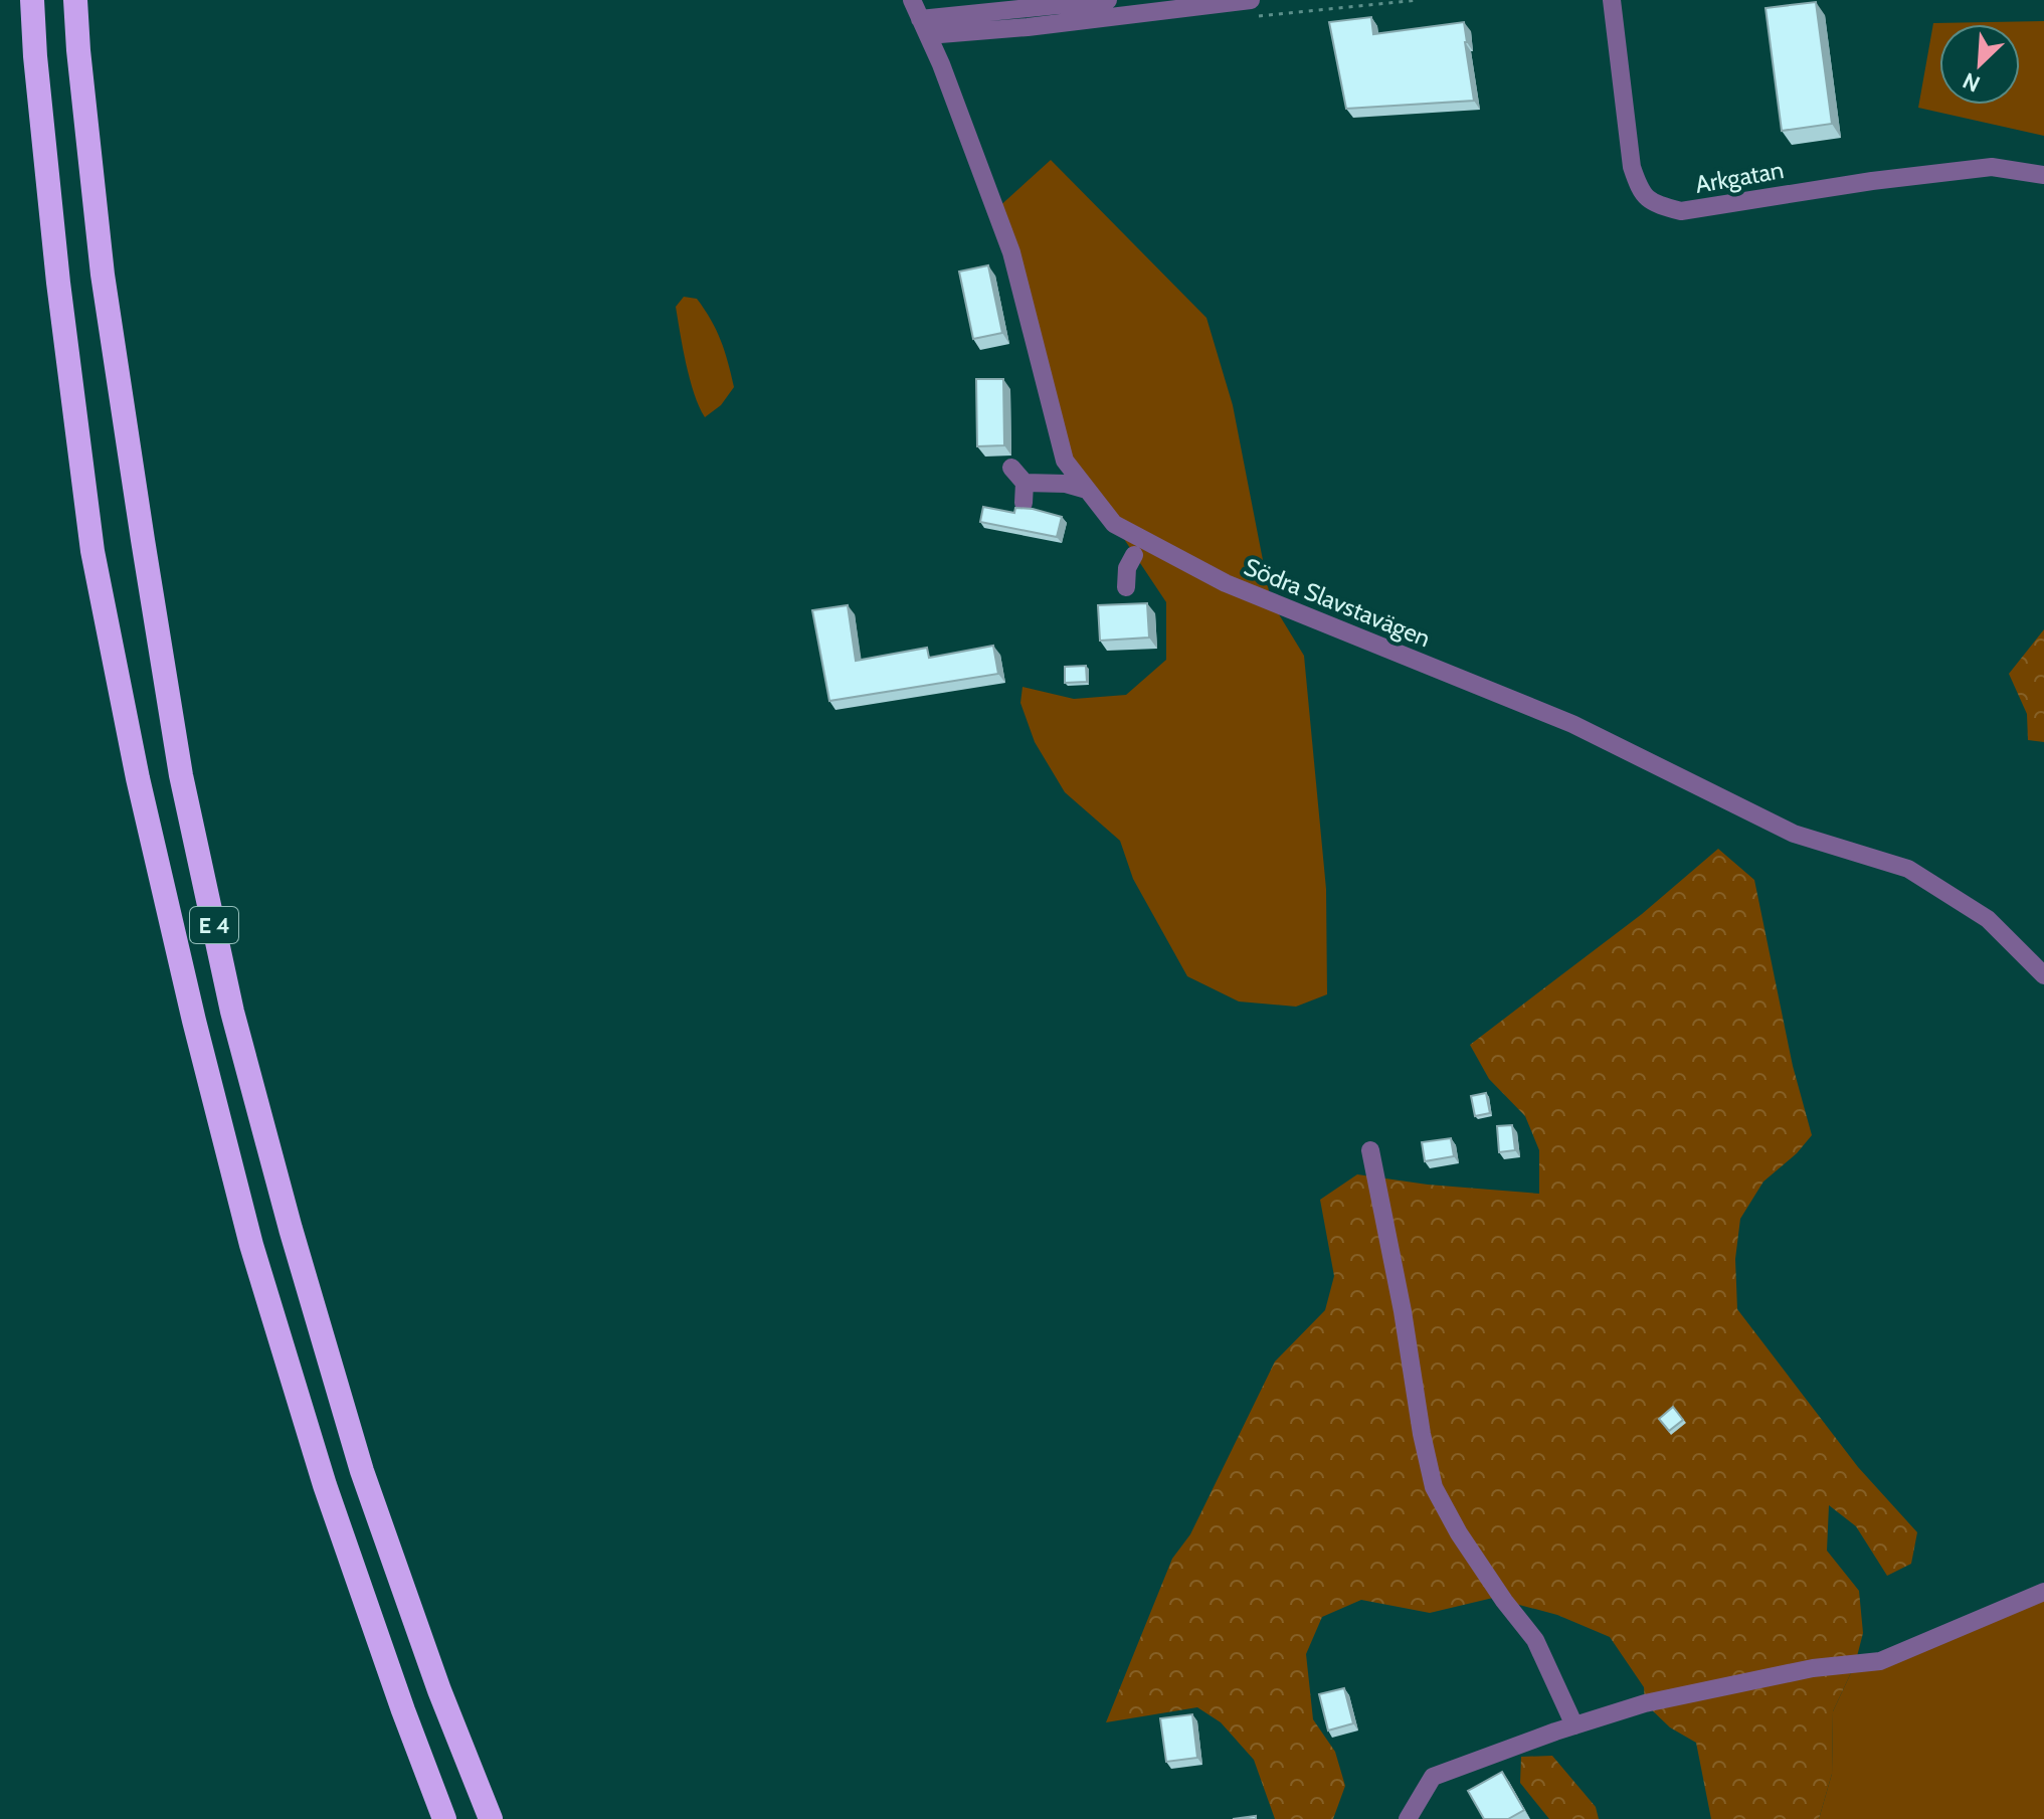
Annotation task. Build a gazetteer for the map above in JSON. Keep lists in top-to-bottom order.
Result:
{
  "streets": {
    "highway": ["E 4"],
    "street": ["Arkgatan", "Södra Slavstavägen"]
  },
  "north": "bottom left"
}
